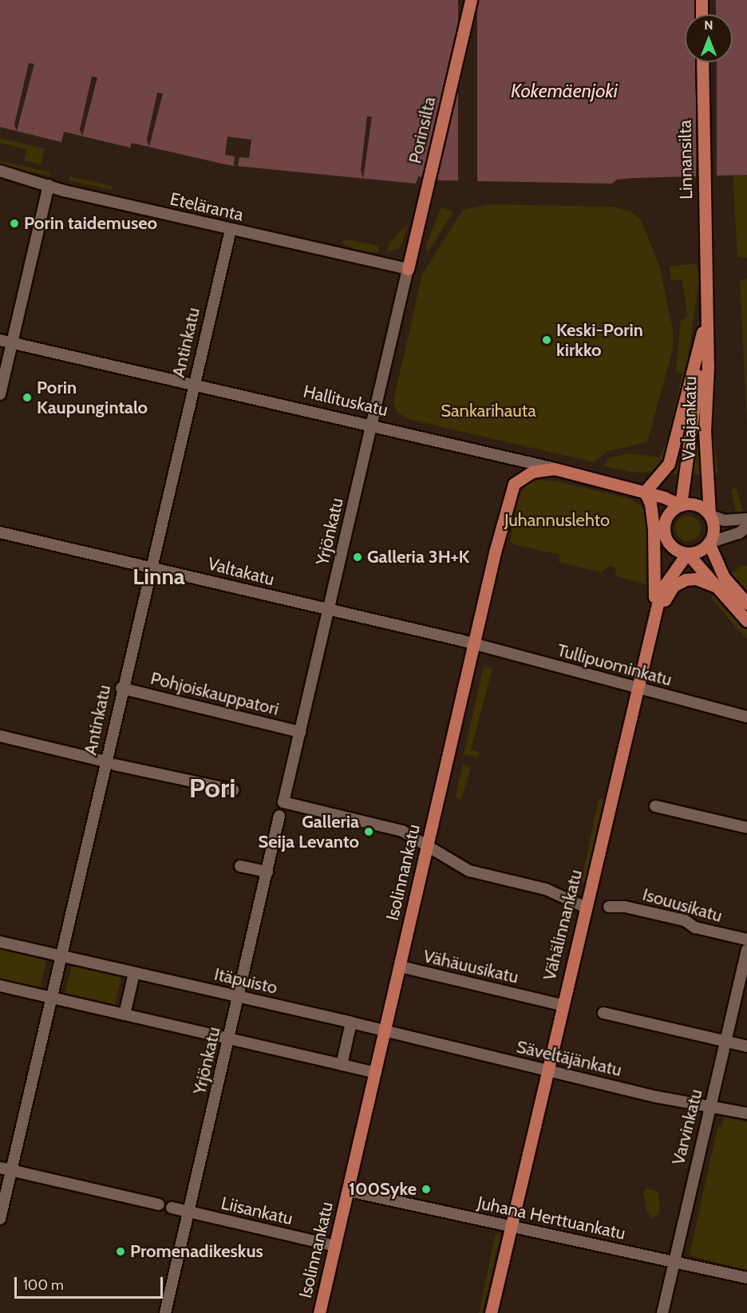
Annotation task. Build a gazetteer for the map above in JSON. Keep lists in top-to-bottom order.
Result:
{
  "streets": {
    "main road": [
      "Porinsilta",
      "Linnansilta",
      "Hallituskatu",
      "Valajankatu",
      "Isolinnankatu",
      "Vähälinnankatu"
    ],
    "street": [
      "Eteläranta",
      "Antinkatu",
      "Yrjönkatu",
      "Valtakatu",
      "Tullipuominkatu",
      "Pohjoiskauppatori",
      "Isouusikatu",
      "Vähäuusikatu",
      "Itäpuisto",
      "Säveltäjänkatu",
      "Varvinkatu",
      "Liisankatu",
      "Juhana Herttuankatu"
    ]
  },
  "crossings": [
    ["Porinsilta", "Eteläranta"],
    ["Porinsilta", "Yrjönkatu"],
    ["Linnansilta", "Valajankatu"],
    ["Eteläranta", "Antinkatu"],
    ["Eteläranta", "Yrjönkatu"],
    ["Antinkatu", "Hallituskatu"],
    ["Antinkatu", "Valtakatu"],
    ["Antinkatu", "Pohjoiskauppatori"],
    ["Antinkatu", "Itäpuisto"],
    ["Hallituskatu", "Valajankatu"],
    ["Hallituskatu", "Yrjönkatu"],
    ["Hallituskatu", "Isolinnankatu"],
    ["Hallituskatu", "Vähälinnankatu"],
    ["Valajankatu", "Vähälinnankatu"],
    ["Yrjönkatu", "Valtakatu"],
    ["Yrjönkatu", "Pohjoiskauppatori"],
    ["Yrjönkatu", "Isolinnankatu"],
    ["Yrjönkatu", "Itäpuisto"],
    ["Yrjönkatu", "Liisankatu"],
    ["Valtakatu", "Tullipuominkatu"],
    ["Valtakatu", "Isolinnankatu"],
    ["Tullipuominkatu", "Isolinnankatu"],
    ["Tullipuominkatu", "Vähälinnankatu"],
    ["Isolinnankatu", "Vähäuusikatu"],
    ["Isolinnankatu", "Itäpuisto"],
    ["Isolinnankatu", "Säveltäjänkatu"],
    ["Isolinnankatu", "Liisankatu"],
    ["Isolinnankatu", "Juhana Herttuankatu"],
    ["Vähälinnankatu", "Vähäuusikatu"],
    ["Vähälinnankatu", "Säveltäjänkatu"],
    ["Vähälinnankatu", "Juhana Herttuankatu"],
    ["Itäpuisto", "Säveltäjänkatu"],
    ["Säveltäjänkatu", "Varvinkatu"],
    ["Varvinkatu", "Juhana Herttuankatu"]
  ],
  "districts": ["Linna", "Pori"],
  "water": ["Kokemäenjoki"],
  "parks": ["Sankarihauta", "Juhannuslehto"],
  "places": [
    "Porin taidemuseo",
    "Keski-Porin kirkko",
    "Porin Kaupungintalo",
    "Galleria 3H+K",
    "Galleria Seija Levanto",
    "100Syke",
    "Promenadikeskus"
  ],
  "scale_bar": "100 m",
  "north": "top"
}
